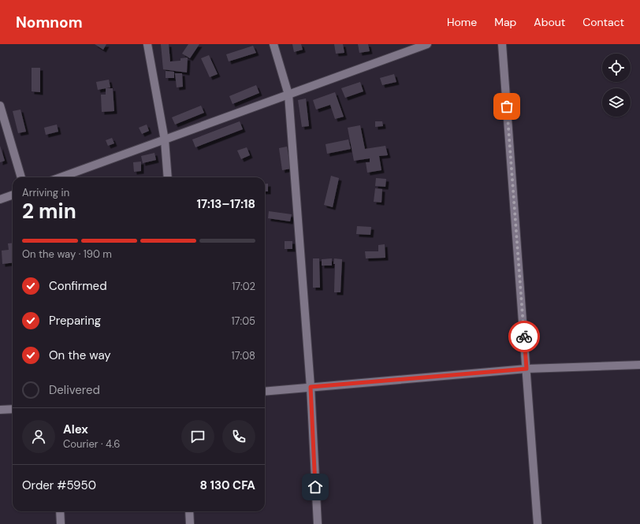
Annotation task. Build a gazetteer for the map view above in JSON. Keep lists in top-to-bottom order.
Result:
{
  "page": {
    "header": "Nomnom",
    "nav": [
      "Home",
      "Map",
      "About",
      "Contact"
    ],
    "heading": ["2 min", "Arriving in", "17:13–17:18"],
    "panel": [
      "Alex",
      "Courier · 4.6",
      "Order #5950",
      "8 130 CFA"
    ],
    "bar": "On the way · 190 m",
    "list": [
      ["Confirmed", "17:02"],
      ["Preparing", "17:05"],
      ["On the way", "17:08"],
      "Delivered"
    ]
  }
}
